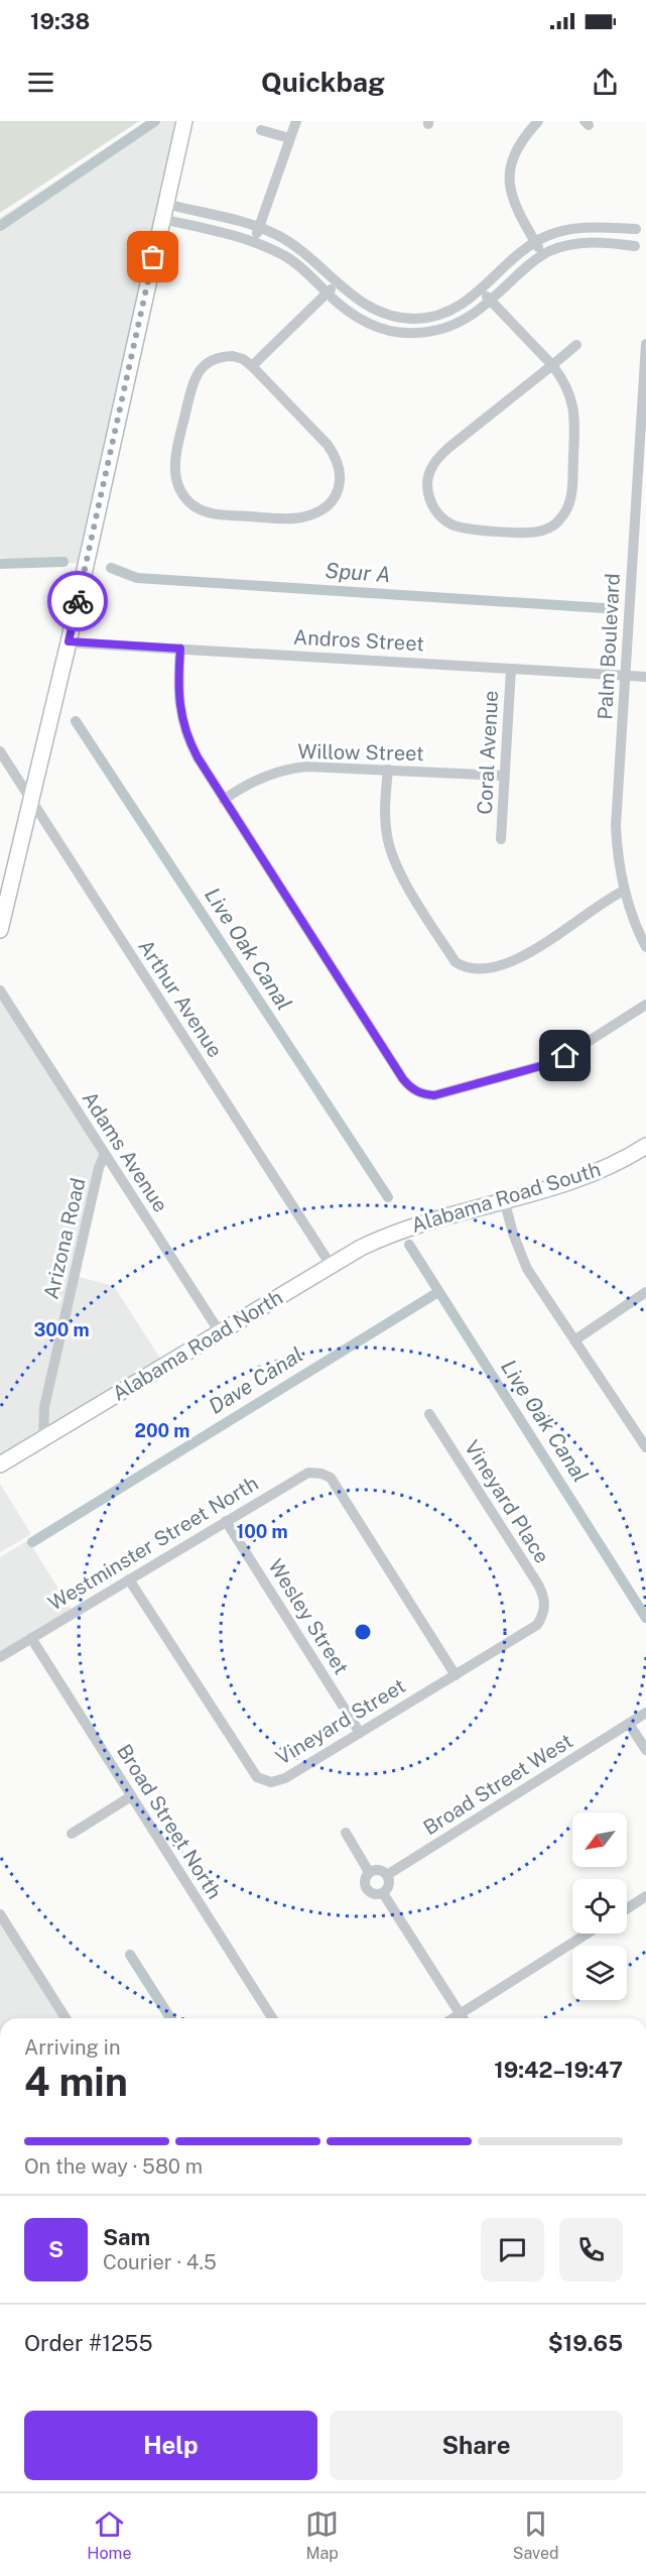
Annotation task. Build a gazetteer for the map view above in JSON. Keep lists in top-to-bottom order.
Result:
{
  "streets": {
    "main road": ["Alabama Road South", "Alabama Road North"],
    "street": [
      "Andros Street",
      "Palm Boulevard",
      "Willow Street",
      "Coral Avenue",
      "Arthur Avenue",
      "Adams Avenue",
      "Arizona Road",
      "Vineyard Place",
      "Westminster Street North",
      "Wesley Street",
      "Vineyard Street",
      "Broad Street West",
      "Broad Street North"
    ]
  },
  "crossings": [
    ["Andros Street", "Palm Boulevard"],
    ["Andros Street", "Coral Avenue"],
    ["Willow Street", "Coral Avenue"],
    ["Arthur Avenue", "Alabama Road North"],
    ["Adams Avenue", "Arizona Road"],
    ["Adams Avenue", "Alabama Road North"],
    ["Alabama Road South", "Alabama Road North"],
    ["Arizona Road", "Alabama Road North"],
    ["Vineyard Place", "Vineyard Street"],
    ["Westminster Street North", "Wesley Street"],
    ["Westminster Street North", "Vineyard Street"],
    ["Westminster Street North", "Broad Street North"],
    ["Wesley Street", "Vineyard Street"]
  ],
  "water": ["Spur A", "Live Oak Canal", "Dave Canal"],
  "north": "bottom left",
  "page": {
    "status": "19:38",
    "header": "Quickbag",
    "heading": ["4 min", "Arriving in", "19:42–19:47"],
    "panel": [
      "Sam",
      "Courier · 4.5",
      "Order #1255",
      "$19.65"
    ],
    "bar": "On the way · 580 m",
    "round": "S",
    "buttons": ["Help", "Share"],
    "tabs": ["Home", "Map", "Saved"]
  },
  "rings": ["300 m", "200 m", "100 m"]
}
